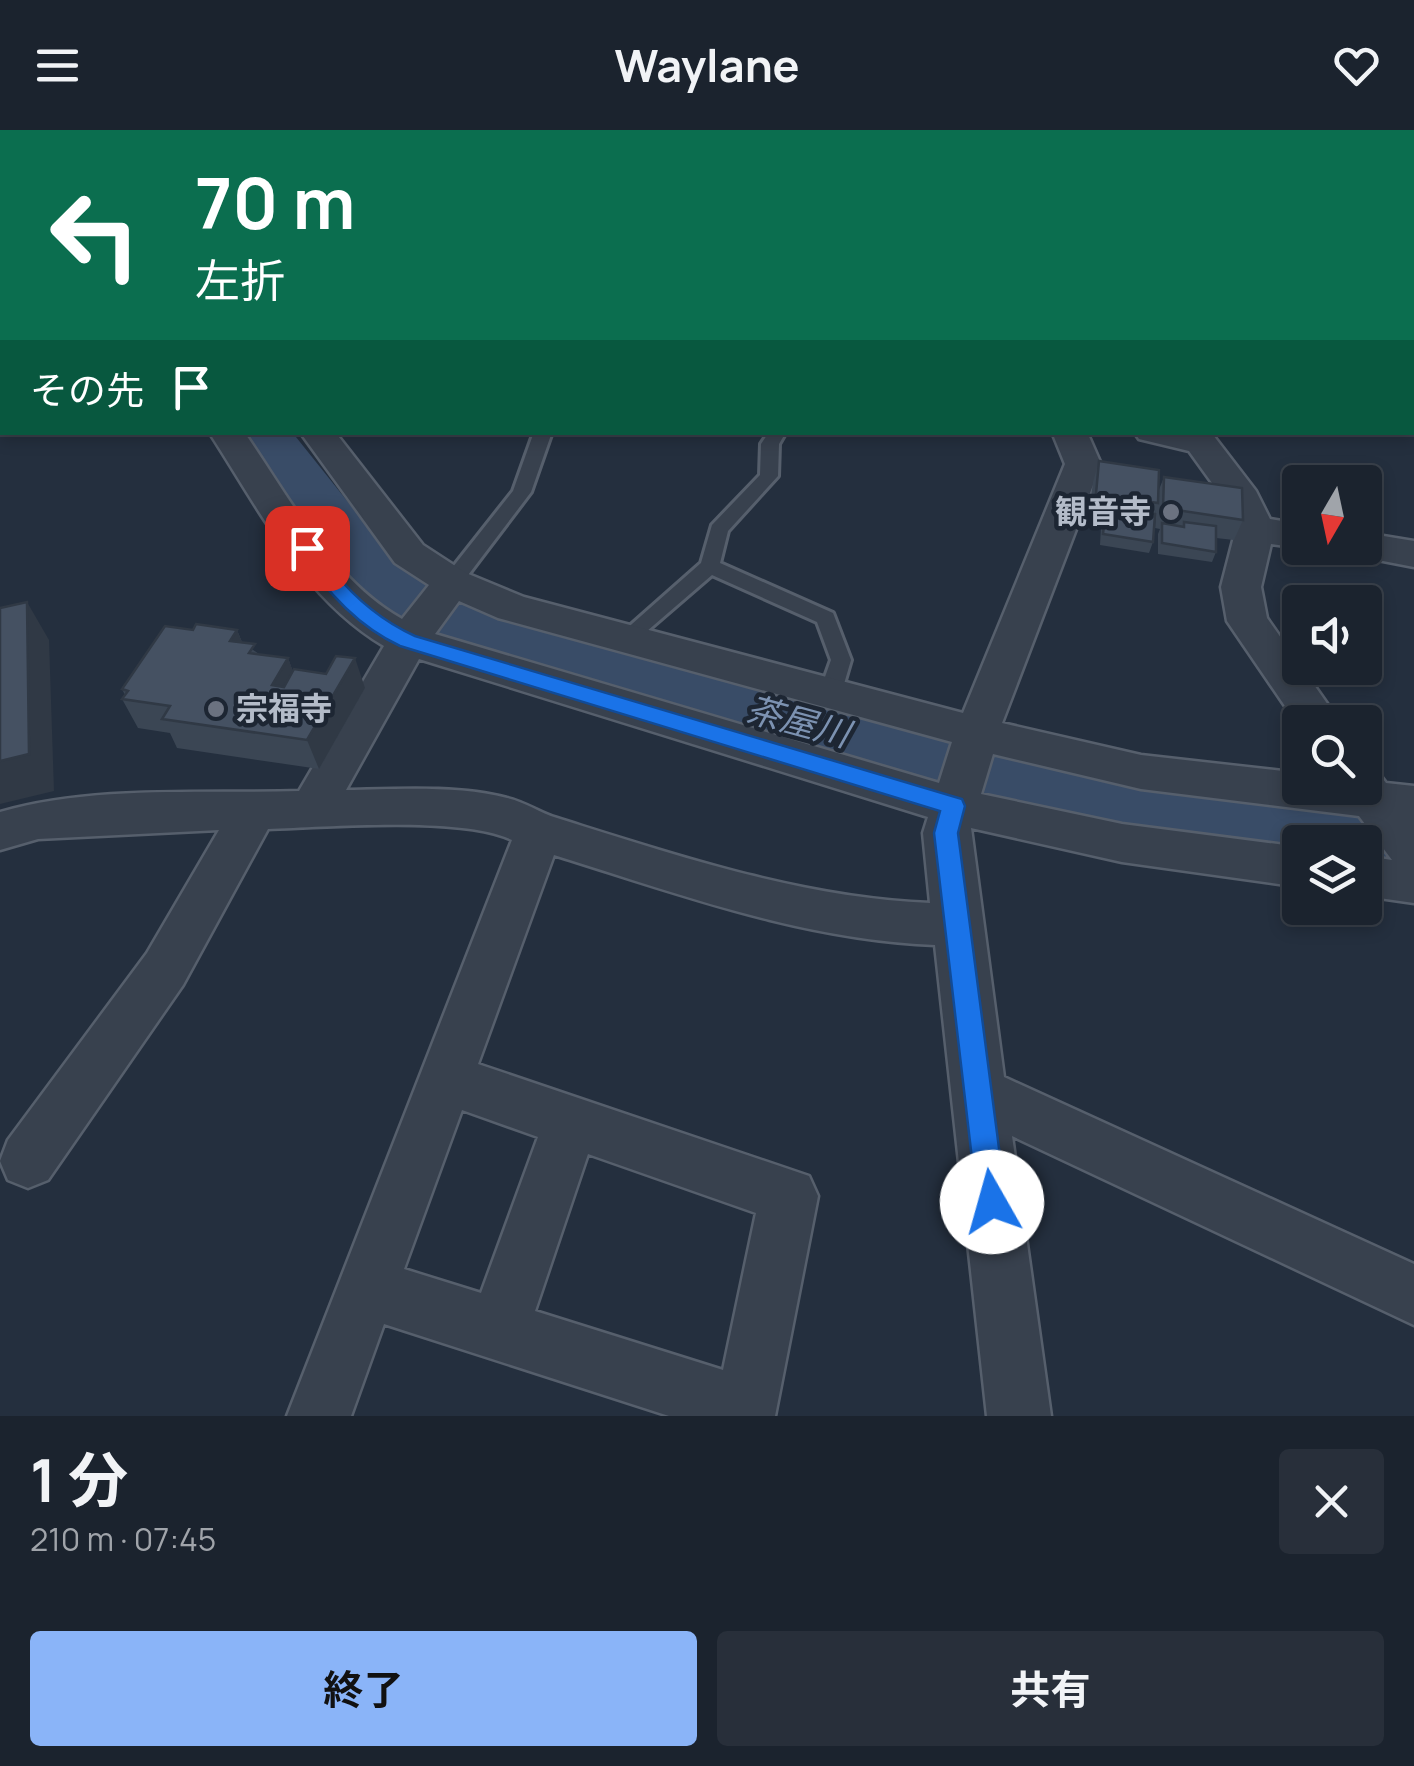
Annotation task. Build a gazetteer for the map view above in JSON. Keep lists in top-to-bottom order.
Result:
{
  "water": ["茶屋川"],
  "places": ["観音寺", "宗福寺"],
  "north": "bottom",
  "page": {
    "header": "Waylane",
    "turn": ["70 m", "左折"],
    "then": "その先",
    "heading": ["1 分", "210 m · 07:45"],
    "buttons": ["終了", "共有"]
  }
}
